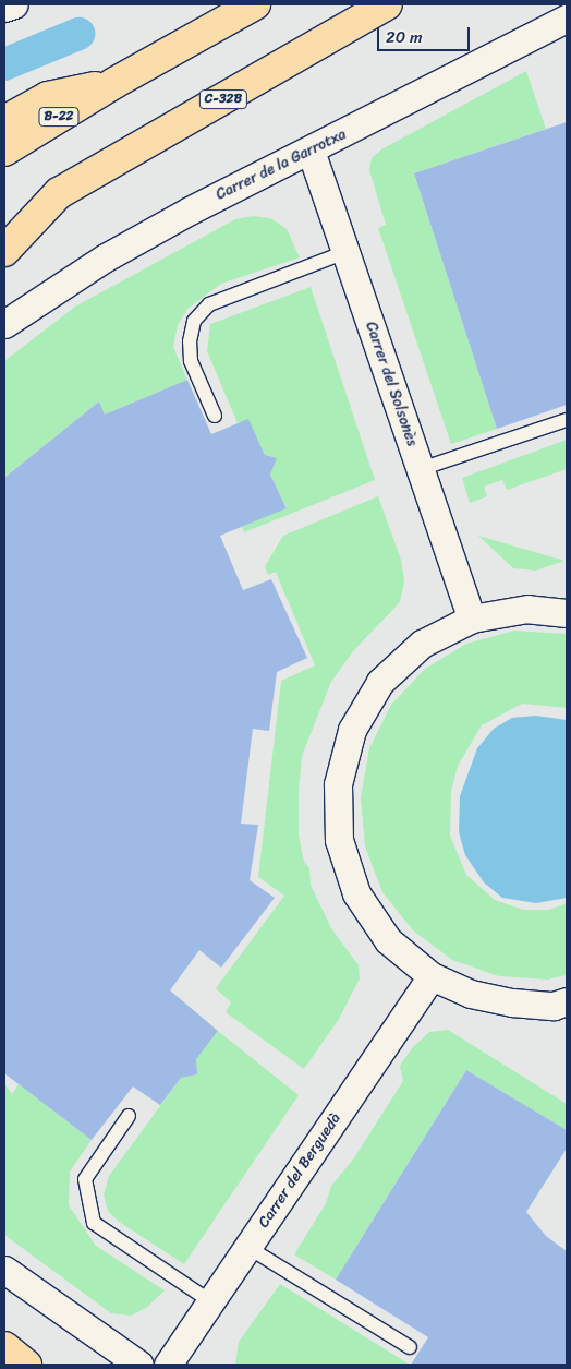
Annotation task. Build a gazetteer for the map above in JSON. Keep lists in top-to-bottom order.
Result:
{
  "streets": {
    "highway": ["C-32B", "B-22"],
    "street": ["Carrer de la Garrotxa", "Carrer del Solsonès", "Carrer del Berguedà"]
  },
  "crossings": [
    ["Carrer de la Garrotxa", "Carrer del Solsonès"]
  ],
  "scale_bar": "20 m"
}
